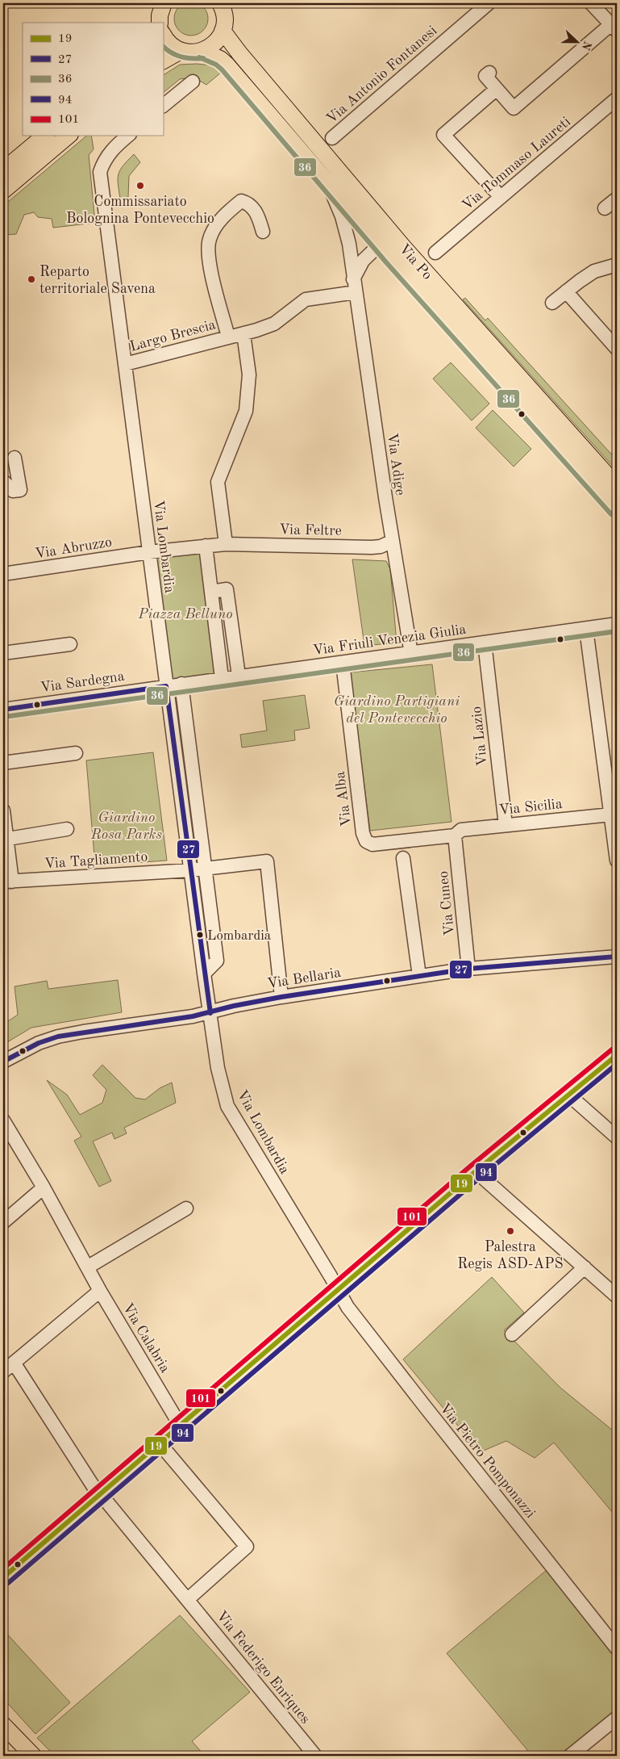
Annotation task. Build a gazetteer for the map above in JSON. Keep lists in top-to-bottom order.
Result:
{
  "streets": {
    "main road": ["Via Po"],
    "street": [
      "Via Antonio Fontanesi",
      "Via Tommaso Laureti",
      "Largo Brescia",
      "Via Adige",
      "Via Feltre",
      "Via Lombardia",
      "Via Abruzzo",
      "Via Friuli Venezia Giulia",
      "Via Sardegna",
      "Via Lazio",
      "Via Alba",
      "Via Sicilia",
      "Via Tagliamento",
      "Via Cuneo",
      "Via Bellaria",
      "Via Calabria",
      "Via Pietro Pomponazzi",
      "Via Federigo Enriques"
    ]
  },
  "crossings": [
    ["Via Po", "Via Adige"],
    ["Largo Brescia", "Via Adige"],
    ["Largo Brescia", "Via Lombardia"],
    ["Via Adige", "Via Feltre"],
    ["Via Adige", "Via Friuli Venezia Giulia"],
    ["Via Lombardia", "Via Abruzzo"],
    ["Via Lombardia", "Via Friuli Venezia Giulia"],
    ["Via Lombardia", "Via Sardegna"],
    ["Via Lombardia", "Via Tagliamento"],
    ["Via Lombardia", "Via Bellaria"],
    ["Via Lombardia", "Via Pietro Pomponazzi"],
    ["Via Friuli Venezia Giulia", "Via Sardegna"],
    ["Via Friuli Venezia Giulia", "Via Lazio"],
    ["Via Friuli Venezia Giulia", "Via Alba"],
    ["Via Lazio", "Via Sicilia"],
    ["Via Alba", "Via Sicilia"],
    ["Via Alba", "Via Cuneo"],
    ["Via Sicilia", "Via Cuneo"],
    ["Via Cuneo", "Via Bellaria"]
  ],
  "parks": ["Piazza Belluno", "Giardino Partigiani del Pontevecchio", "Giardino Rosa Parks"],
  "places": [
    "Commissariato Bolognina Pontevecchio",
    "Reparto territoriale Savena",
    "Lombardia",
    "Palestra Regis ASD-APS"
  ],
  "lines": [
    "transit line 36",
    "transit line 27",
    "transit line 101",
    "transit line 19",
    "transit line 94"
  ],
  "legend": [
    "19",
    "27",
    "36",
    "94",
    "101"
  ],
  "north": "right"
}
